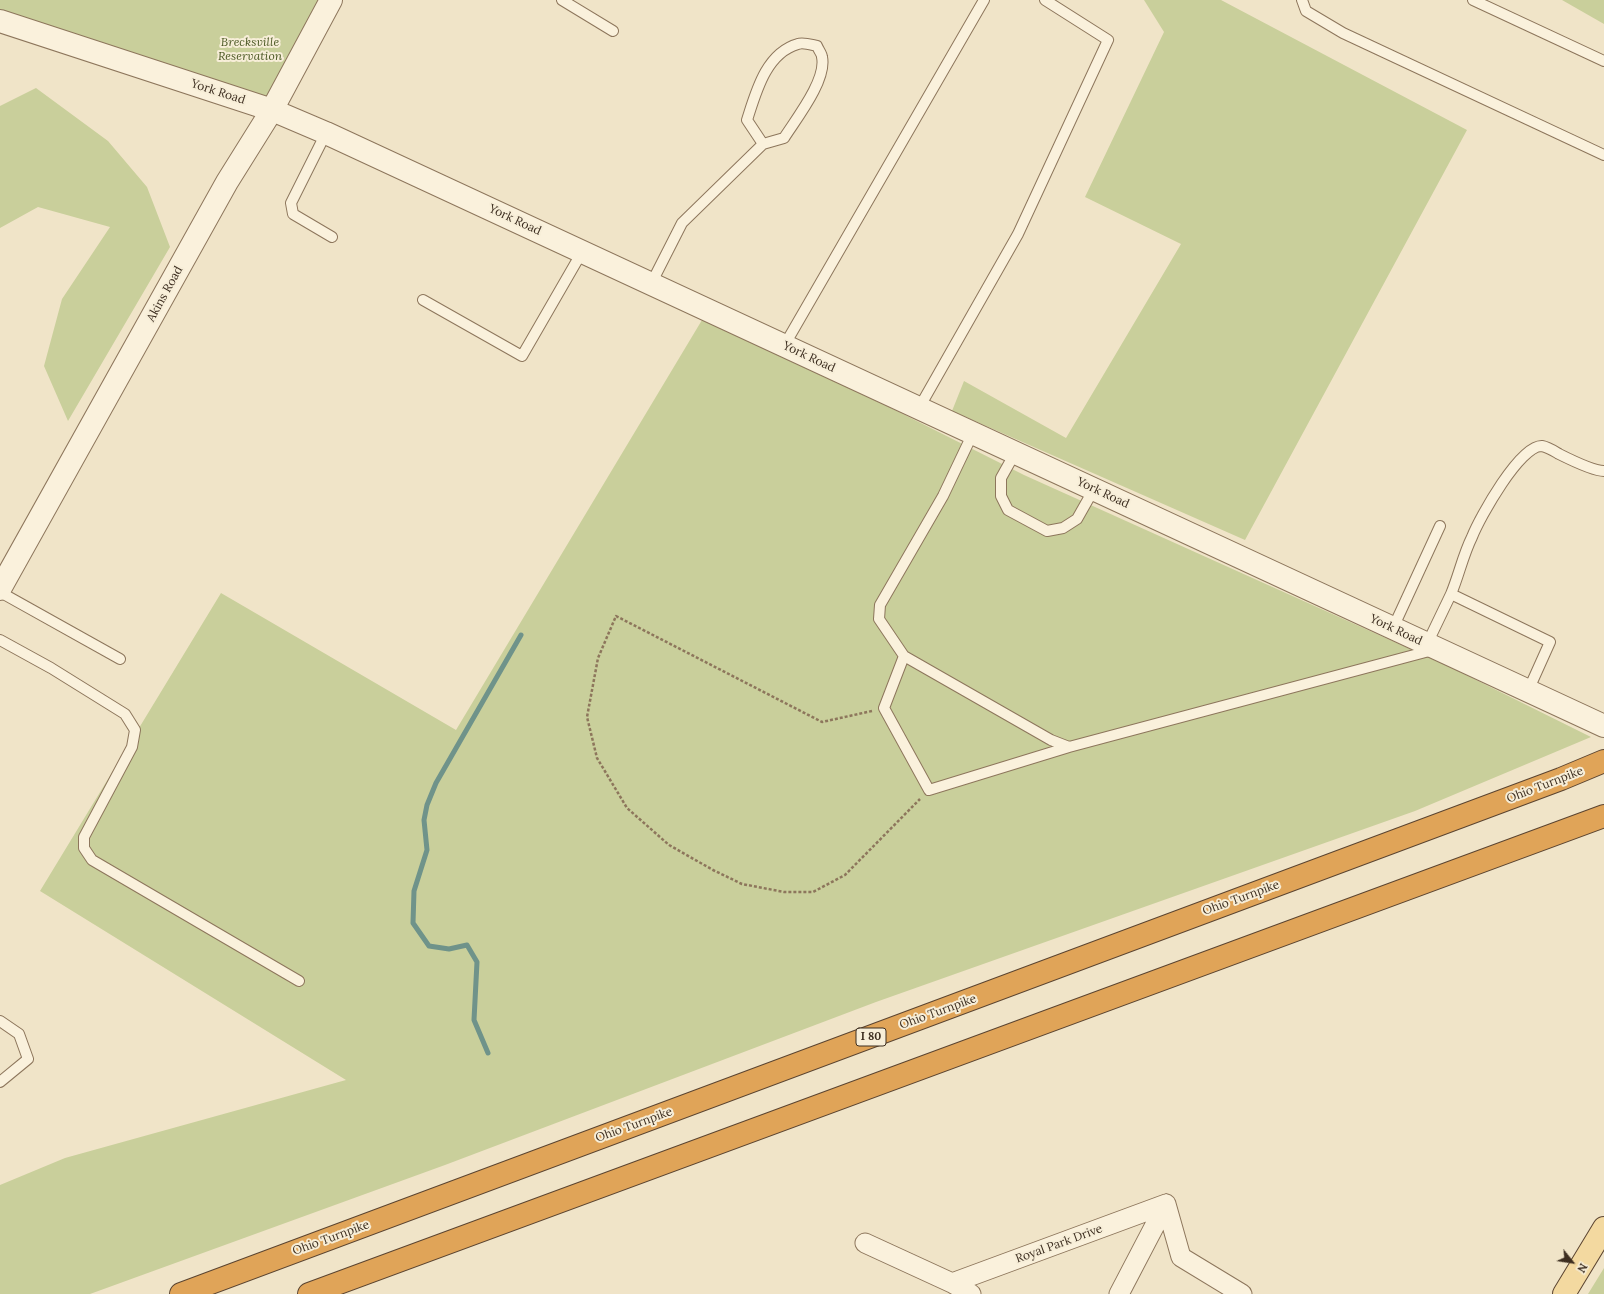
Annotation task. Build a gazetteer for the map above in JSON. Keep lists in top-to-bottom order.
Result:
{
  "streets": {
    "highway": ["Ohio Turnpike", "I 80"],
    "street": ["York Road", "Akins Road", "Royal Park Drive"]
  },
  "crossings": [
    ["York Road", "Akins Road"]
  ],
  "parks": ["Brecksville Reservation"],
  "north": "bottom right"
}
